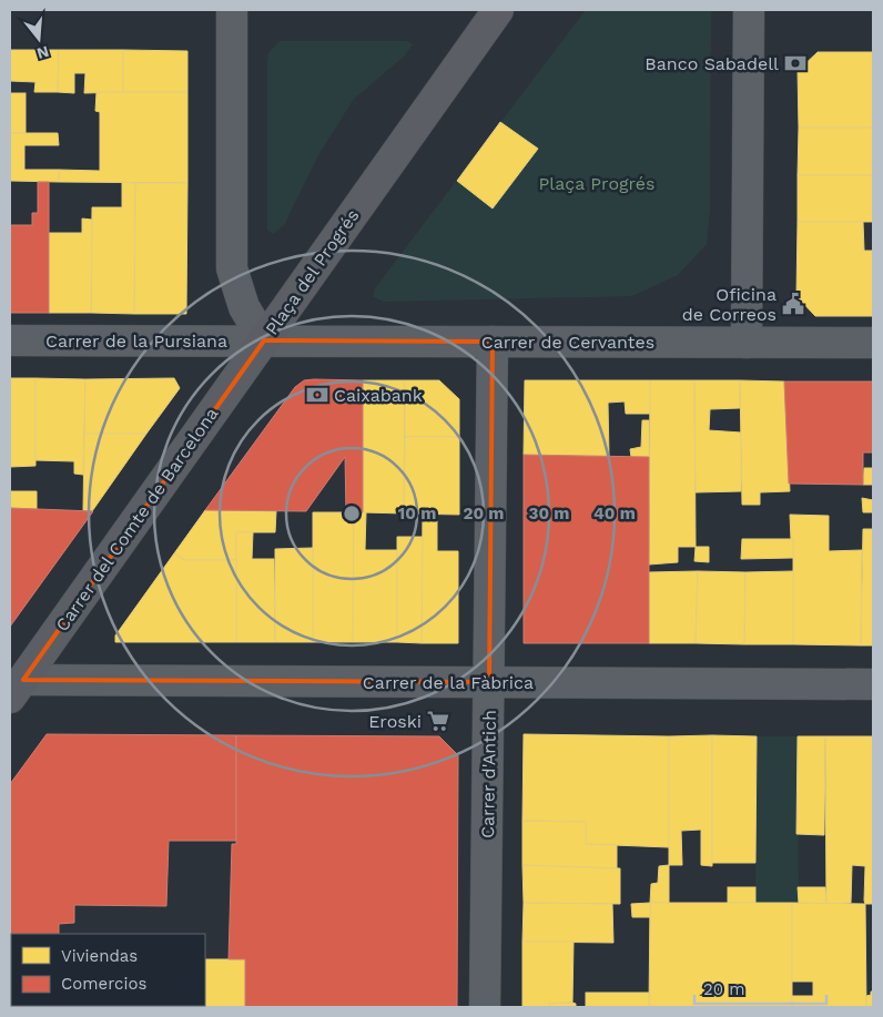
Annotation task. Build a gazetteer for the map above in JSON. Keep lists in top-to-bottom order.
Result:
{
  "streets": {
    "street": [
      "Plaça del Progrés",
      "Carrer de la Pursiana",
      "Carrer de Cervantes",
      "Carrer del Comte de Barcelona",
      "Carrer de la Fàbrica",
      "Carrer d'Antich"
    ]
  },
  "crossings": [
    ["Plaça del Progrés", "Carrer de la Pursiana"],
    ["Plaça del Progrés", "Carrer de Cervantes"],
    ["Plaça del Progrés", "Carrer del Comte de Barcelona"],
    ["Carrer de la Pursiana", "Carrer de Cervantes"],
    ["Carrer de la Pursiana", "Carrer del Comte de Barcelona"],
    ["Carrer de Cervantes", "Carrer del Comte de Barcelona"],
    ["Carrer de Cervantes", "Carrer d'Antich"],
    ["Carrer del Comte de Barcelona", "Carrer de la Fàbrica"],
    ["Carrer de la Fàbrica", "Carrer d'Antich"]
  ],
  "parks": ["Plaça Progrés"],
  "places": {
    "bank": ["Banco Sabadell", "Caixabank"],
    "public building": ["Oficina de Correos"],
    "supermarket": ["Eroski"]
  },
  "legend": ["Viviendas", "Comercios"],
  "scale_bar": "20 m",
  "north": "bottom",
  "rings": [
    "10 m",
    "20 m",
    "30 m",
    "40 m"
  ]
}
